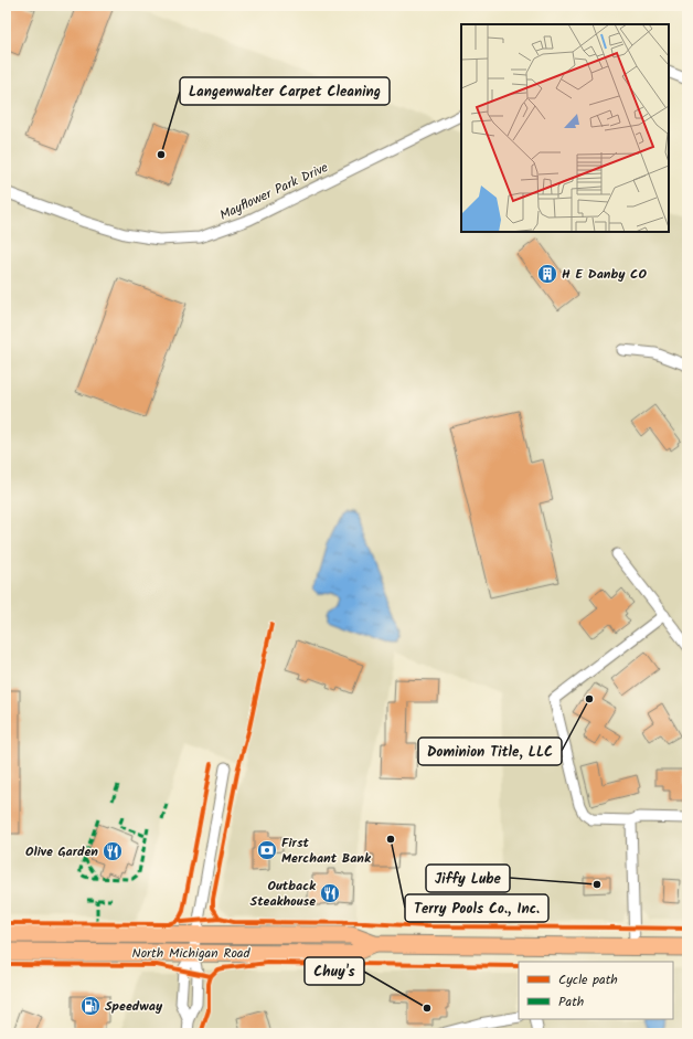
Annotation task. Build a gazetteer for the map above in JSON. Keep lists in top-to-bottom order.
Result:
{
  "streets": {
    "main road": ["North Michigan Road"],
    "street": ["Mayflower Park Drive"]
  },
  "places": {
    "other": [
      "Langenwalter Carpet Cleaning",
      "Dominion Title, LLC",
      "Terry Pools Co., Inc.",
      "Jiffy Lube",
      "Chuy's"
    ],
    "building": ["H E Danby CO"],
    "bank": ["First Merchant Bank"],
    "restaurant": ["Olive Garden", "Outback Steakhouse"],
    "fuel station": ["Speedway"]
  },
  "legend": ["Cycle path", "Path"]
}
